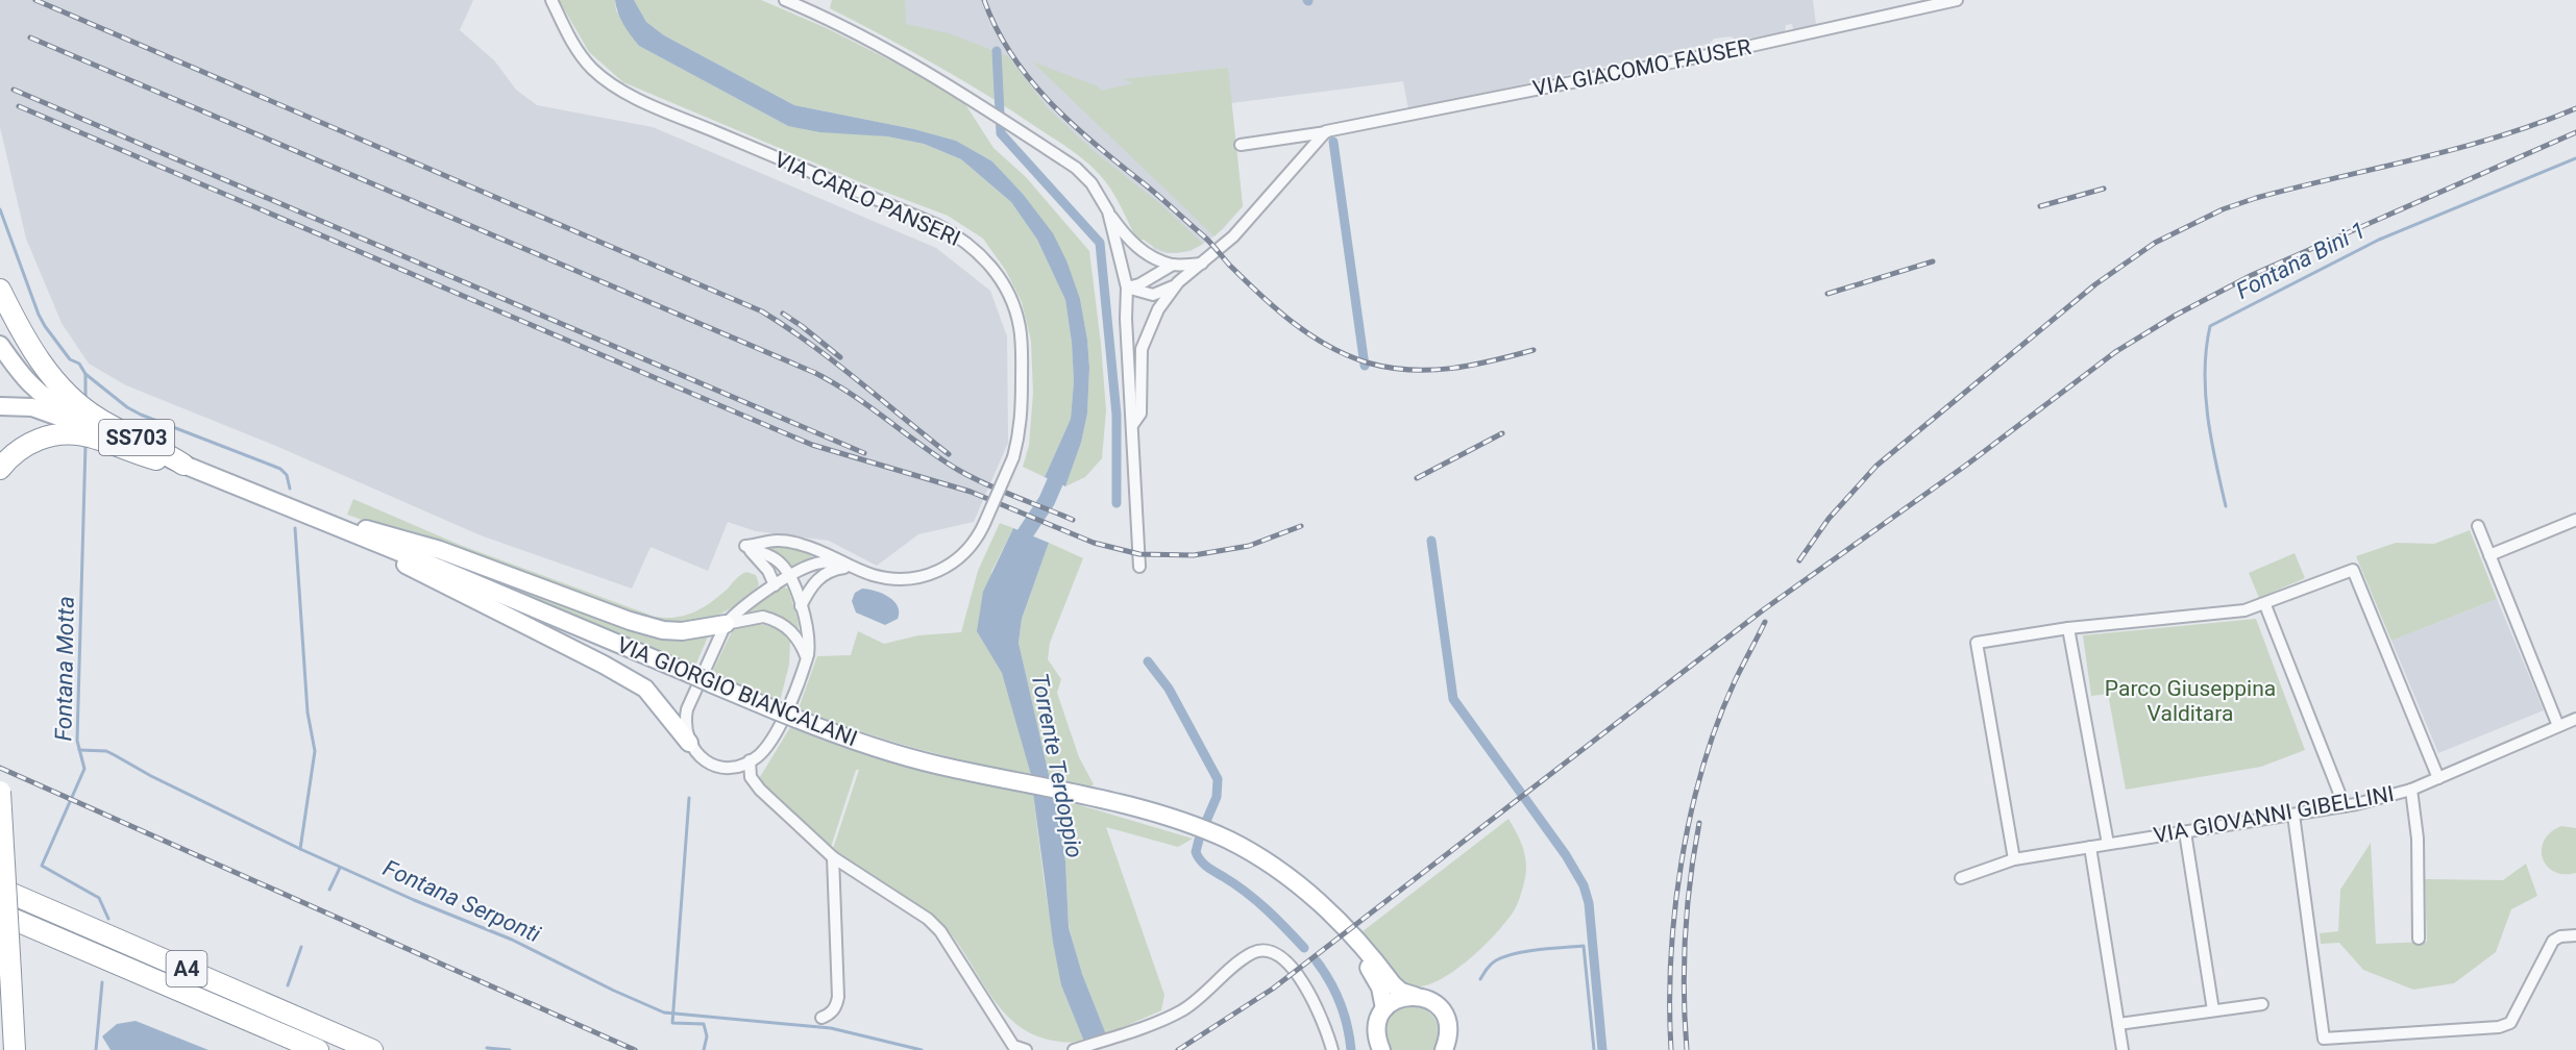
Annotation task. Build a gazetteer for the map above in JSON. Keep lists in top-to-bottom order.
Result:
{
  "streets": {
    "highway": ["SS703", "A4"],
    "main road": ["VIA GIORGIO BIANCALANI"],
    "street": ["VIA GIACOMO FAUSER", "VIA CARLO PANSERI", "VIA GIOVANNI GIBELLINI"]
  },
  "crossings": [
    ["SS703", "VIA GIORGIO BIANCALANI"]
  ],
  "water": [
    "Fontana Bini 1",
    "Fontana Motta",
    "Torrente Terdoppio",
    "Fontana Serponti"
  ],
  "parks": ["Parco Giuseppina Valditara"]
}
